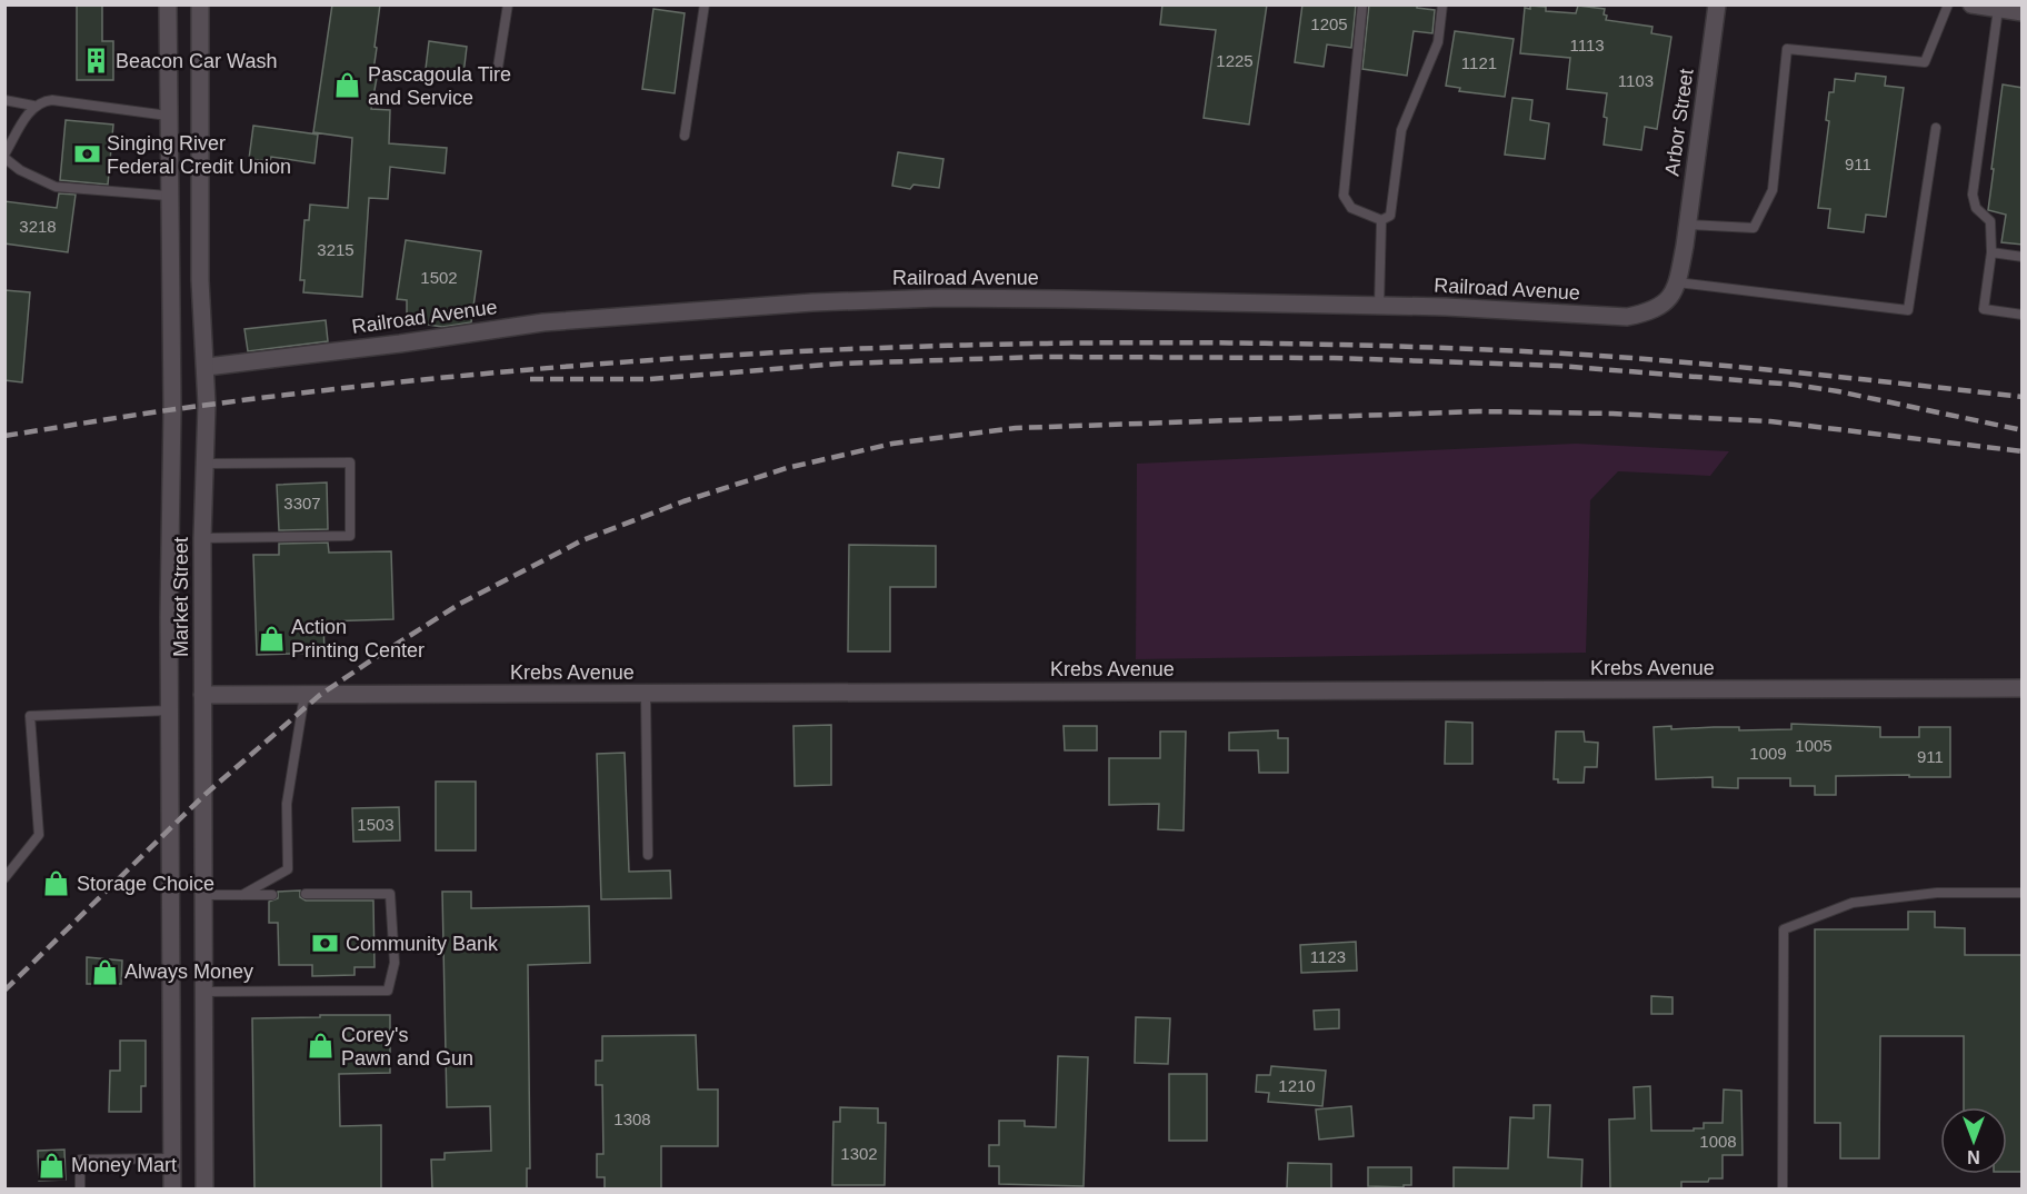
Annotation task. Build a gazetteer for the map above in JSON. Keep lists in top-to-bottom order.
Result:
{
  "streets": {
    "street": [
      "Arbor Street",
      "Railroad Avenue",
      "Market Street",
      "Krebs Avenue"
    ]
  },
  "crossings": [
    ["Arbor Street", "Railroad Avenue"],
    ["Railroad Avenue", "Market Street"],
    ["Market Street", "Krebs Avenue"]
  ],
  "places": {
    "building": ["Beacon Car Wash"],
    "shop": [
      "Pascagoula Tire and Service",
      "Action Printing Center",
      "Storage Choice",
      "Always Money",
      "Corey's Pawn and Gun",
      "Money Mart"
    ],
    "bank": ["Singing River Federal Credit Union", "Community Bank"]
  },
  "house_numbers": [
    "1205",
    "1113",
    "1225",
    "1121",
    "1103",
    "911",
    "3218",
    "3215",
    "1502",
    "3307",
    "1005",
    "1009",
    "911",
    "1503",
    "1123",
    "1210",
    "1308",
    "1008",
    "1302"
  ],
  "north": "bottom"
}
